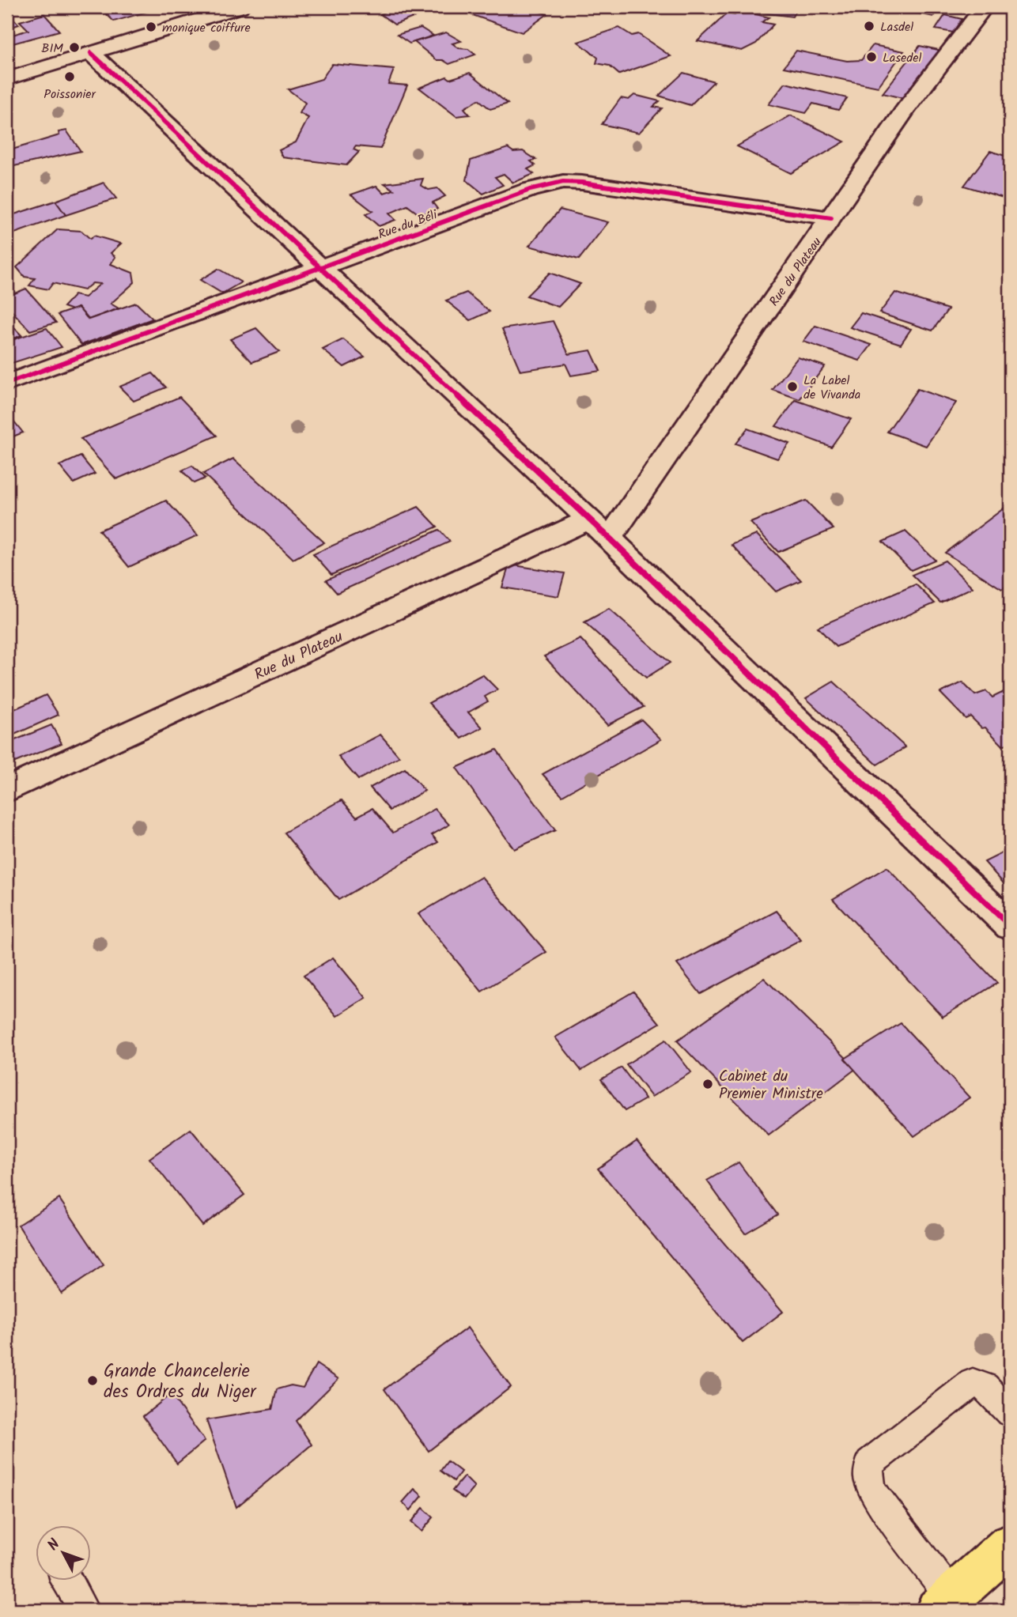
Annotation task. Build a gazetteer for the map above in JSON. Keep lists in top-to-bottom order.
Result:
{
  "streets": {
    "street": ["Rue du Béli", "Rue du Plateau"]
  },
  "crossings": [
    ["Rue du Béli", "Rue du Plateau"]
  ],
  "places": [
    "Lasdel",
    "monique coiffure",
    "BIM",
    "Lasedel",
    "Poissonier",
    "La Label de Vivanda",
    "Cabinet du Premier Ministre",
    "Grande Chancelerie des Ordres du Niger"
  ],
  "north": "top left"
}
